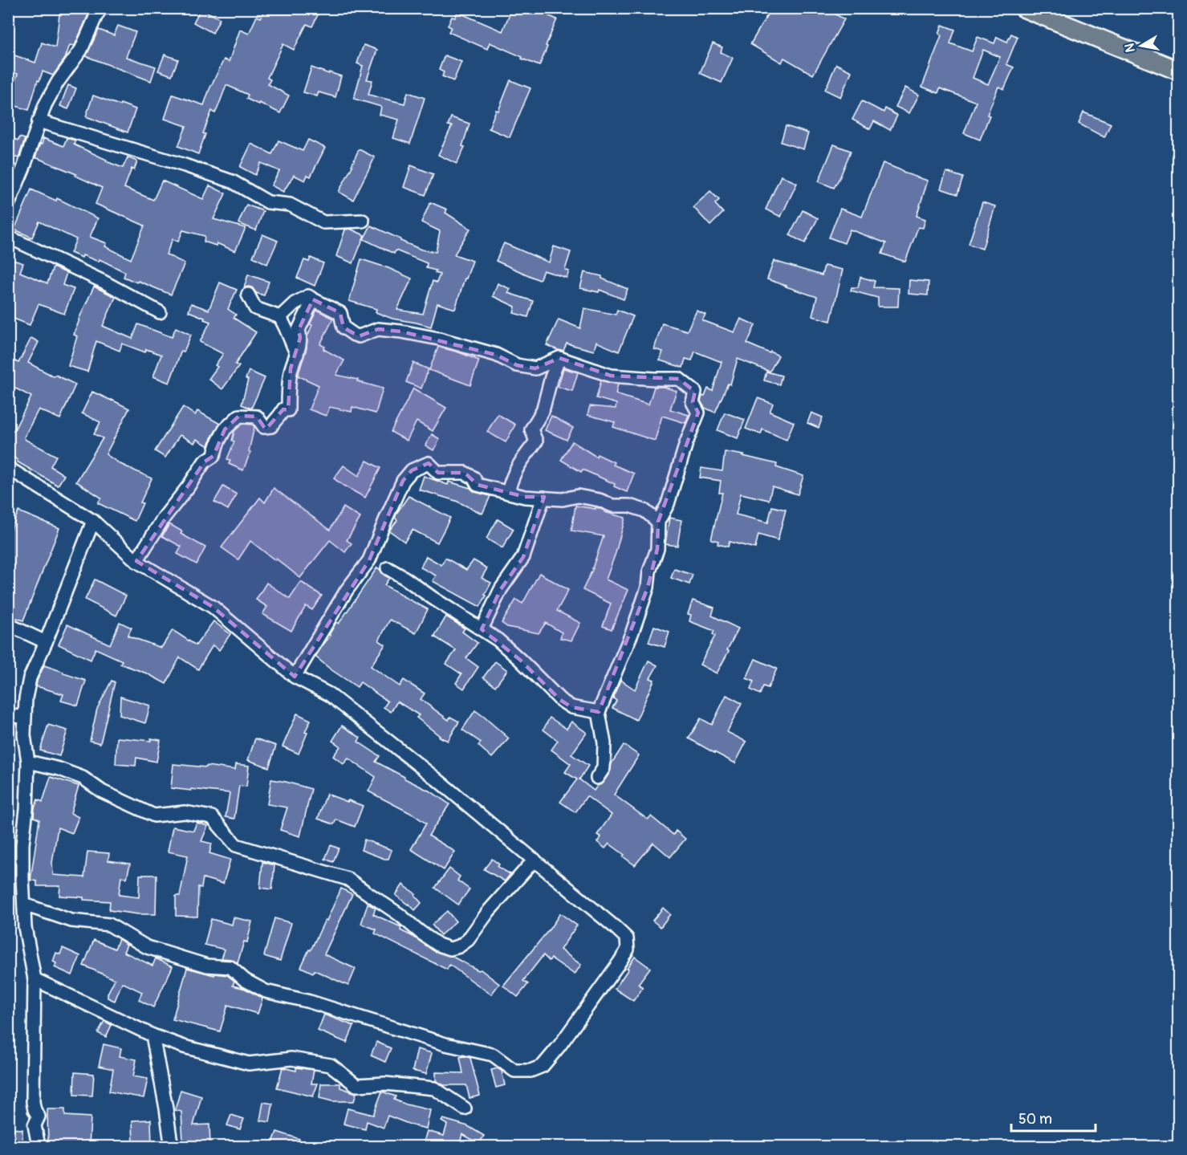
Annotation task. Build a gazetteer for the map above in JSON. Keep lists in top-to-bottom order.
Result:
{
  "scale_bar": "50 m",
  "north": "left"
}
